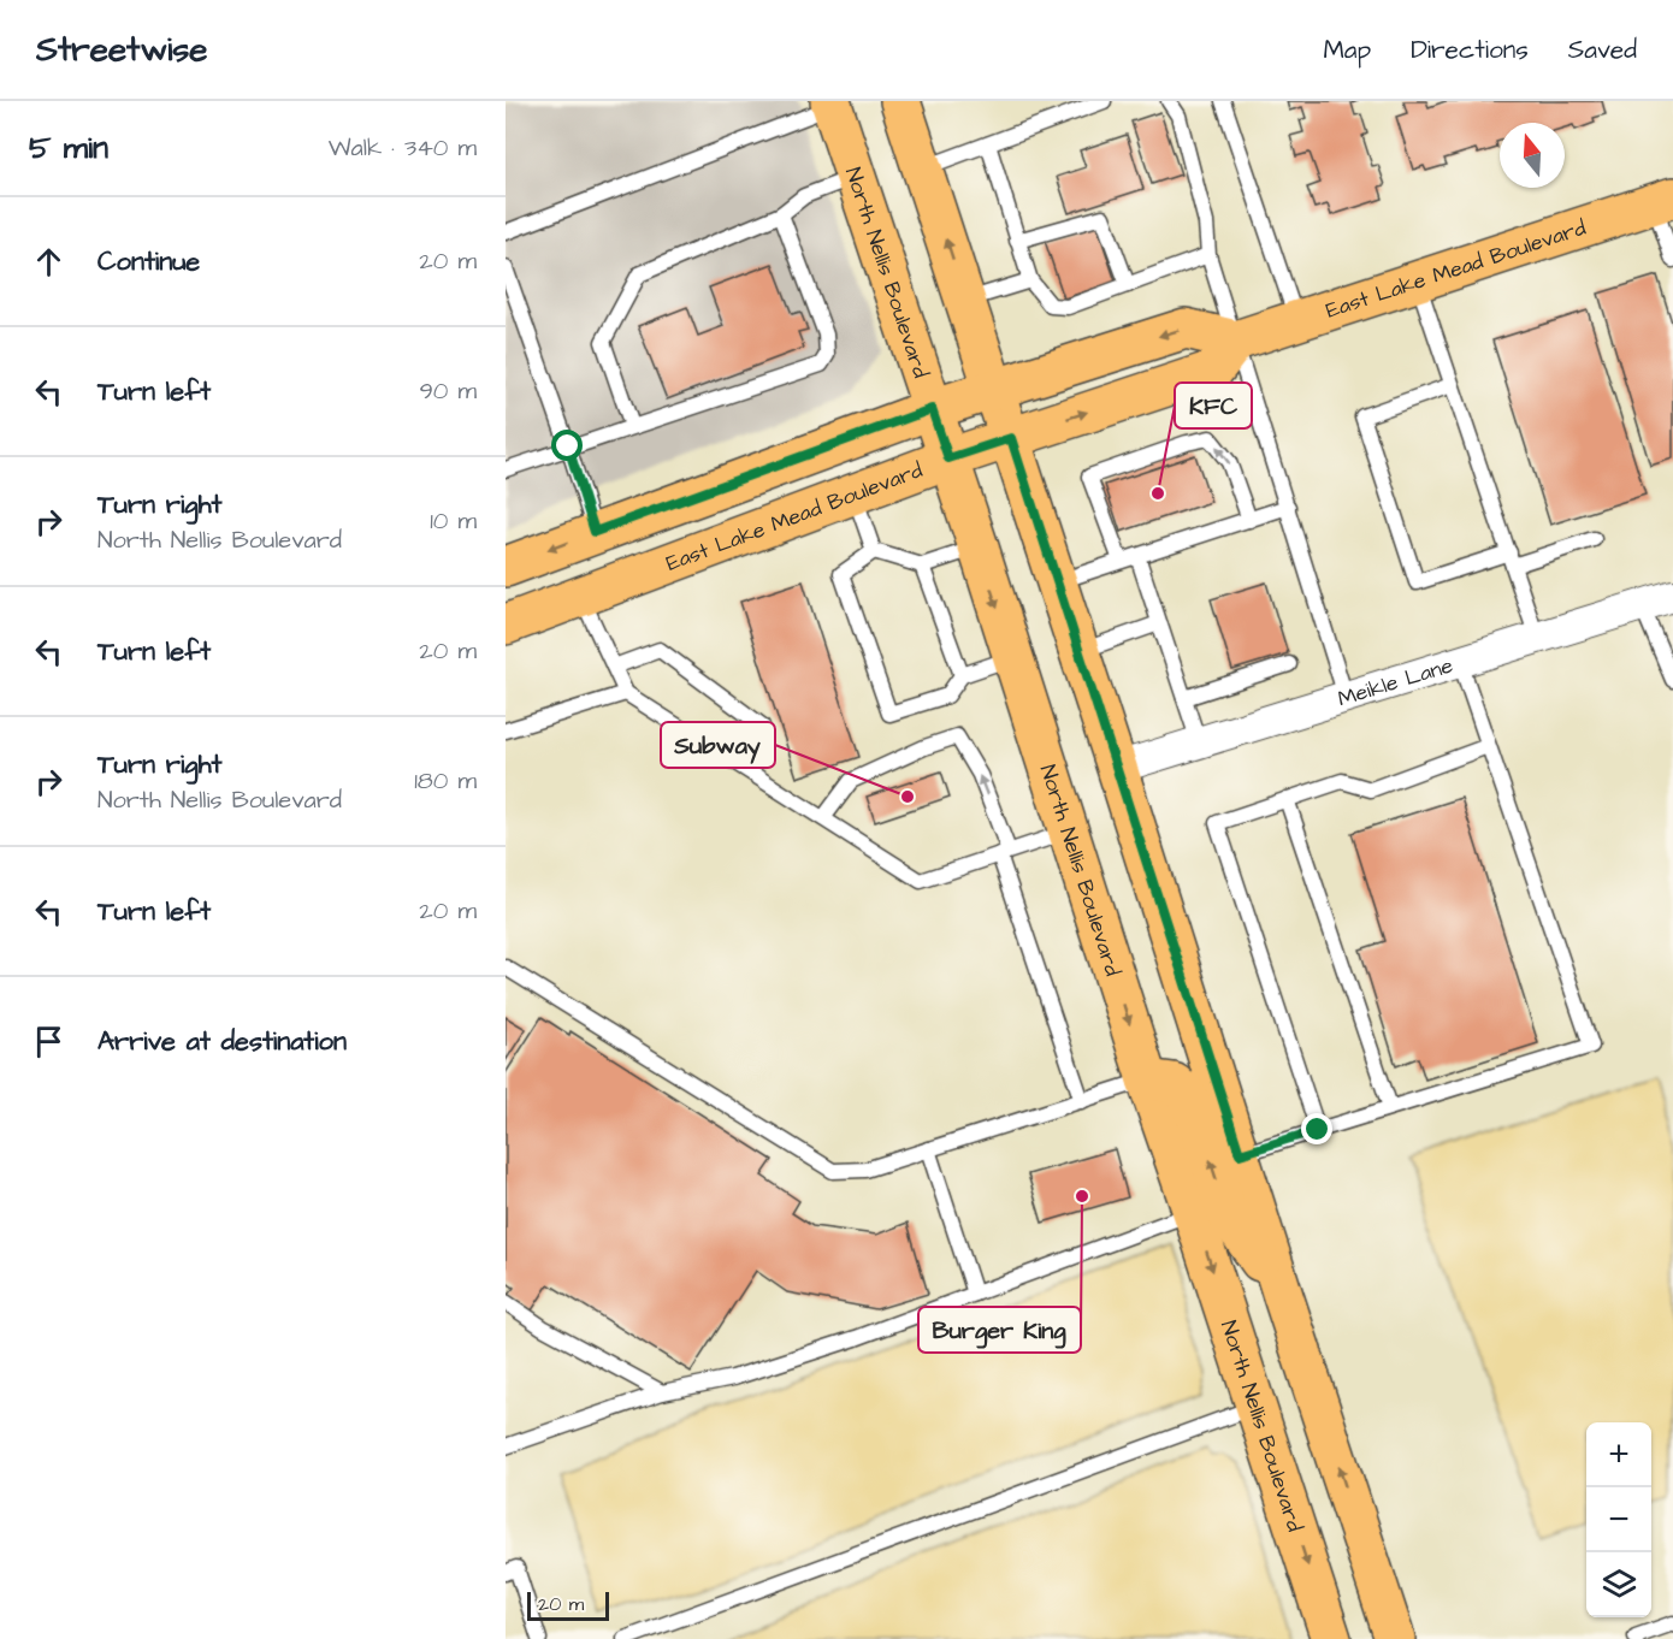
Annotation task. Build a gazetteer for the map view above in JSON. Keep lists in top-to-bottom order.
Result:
{
  "streets": {
    "main road": ["East Lake Mead Boulevard", "North Nellis Boulevard"],
    "street": ["Meikle Lane"]
  },
  "crossings": [
    ["East Lake Mead Boulevard", "North Nellis Boulevard"]
  ],
  "places": ["KFC", "Subway", "Burger King"],
  "scale_bar": "20 m",
  "north": "top",
  "page": {
    "header": "Streetwise",
    "nav": ["Map", "Directions", "Saved"],
    "heading": ["5 min", "Walk · 340 m"],
    "list": [
      ["Continue", "20 m"],
      ["Turn left", "90 m"],
      ["Turn right", "North Nellis Boulevard", "10 m"],
      ["Turn left", "20 m"],
      ["Turn right", "North Nellis Boulevard", "180 m"],
      ["Turn left", "20 m"],
      "Arrive at destination"
    ],
    "map_buttons": ["+", "−"],
    "scale": "20 m"
  }
}
